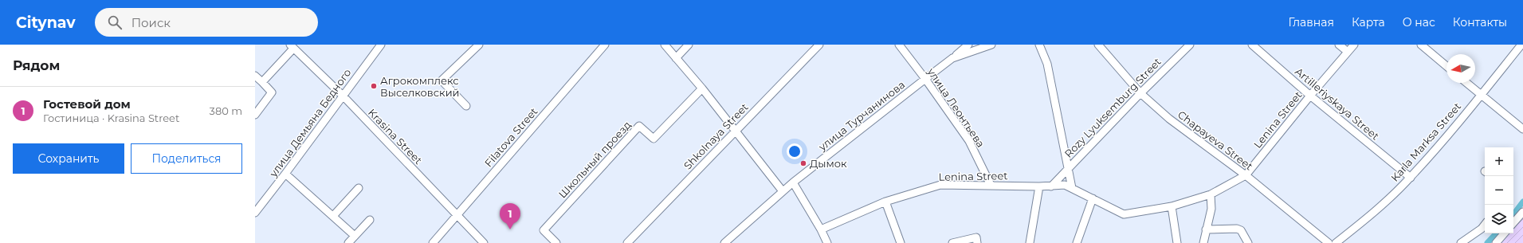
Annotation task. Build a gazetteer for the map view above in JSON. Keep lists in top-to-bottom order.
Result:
{
  "streets": {
    "street": [
      "Artilleriyskaya Street",
      "улица Леонтьева",
      "Rozy Lyuksemburg Street",
      "улица Турчанинова",
      "Lenina Street",
      "улица Демьяна Бедного",
      "Krasina Street",
      "Shkolnaya Street",
      "Filatova Street",
      "Chapayeva Street",
      "Karla Marksa Street",
      "Школьный проезд"
    ]
  },
  "crossings": [
    ["Artilleriyskaya Street", "Lenina Street"],
    ["Artilleriyskaya Street", "Karla Marksa Street"],
    ["улица Леонтьева", "улица Турчанинова"],
    ["улица Леонтьева", "Lenina Street"],
    ["Rozy Lyuksemburg Street", "Lenina Street"],
    ["Rozy Lyuksemburg Street", "Chapayeva Street"],
    ["Lenina Street", "Chapayeva Street"],
    ["улица Демьяна Бедного", "Krasina Street"],
    ["Krasina Street", "Filatova Street"]
  ],
  "places": ["Агрокомплекс Выселковский", "Дымок"],
  "north": "left",
  "page": {
    "header": "Citynav",
    "search": "Поиск",
    "nav": [
      "Главная",
      "Карта",
      "О нас",
      "Контакты"
    ],
    "heading": "Рядом",
    "list": [
      {
        "mark": "1",
        "name": "Гостевой дом",
        "note": "Гостиница · Krasina Street",
        "value": "380 m"
      }
    ],
    "buttons": ["Сохранить", "Поделиться"],
    "map_buttons": ["+", "−"],
    "pins": "1"
  }
}
